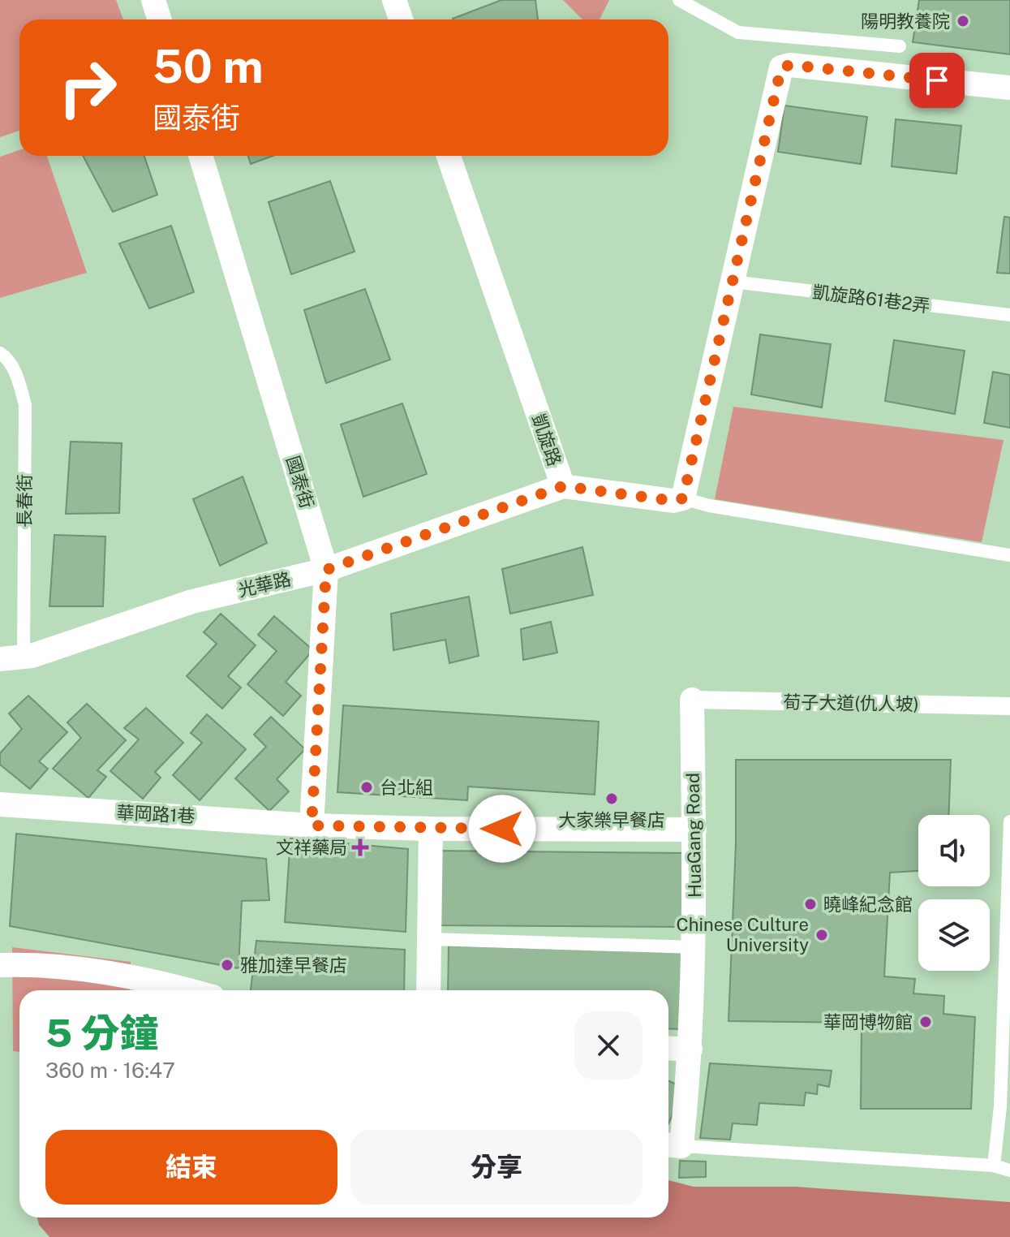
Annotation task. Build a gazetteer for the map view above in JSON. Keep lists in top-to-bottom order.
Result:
{
  "streets": {
    "street": [
      "凱旋路",
      "國泰街",
      "光華路",
      "荀子大道(仇人坡)",
      "華岡路1巷",
      "HuaGang Road"
    ],
    "lane": ["凱旋路61巷2弄", "長春街"]
  },
  "crossings": [
    ["凱旋路", "光華路"],
    ["國泰街", "光華路"],
    ["國泰街", "華岡路1巷"],
    ["長春街", "光華路"],
    ["荀子大道(仇人坡)", "HuaGang Road"],
    ["華岡路1巷", "HuaGang Road"]
  ],
  "places": {
    "other": [
      "陽明教養院",
      "台北組",
      "大家樂早餐店",
      "曉峰紀念館",
      "Chinese Culture University",
      "雅加達早餐店",
      "華岡博物館"
    ],
    "health": ["文祥藥局"]
  },
  "page": {
    "turn": ["50 m", "國泰街"],
    "heading": ["5 分鐘", "360 m · 16:47"],
    "buttons": ["結束", "分享"]
  }
}
